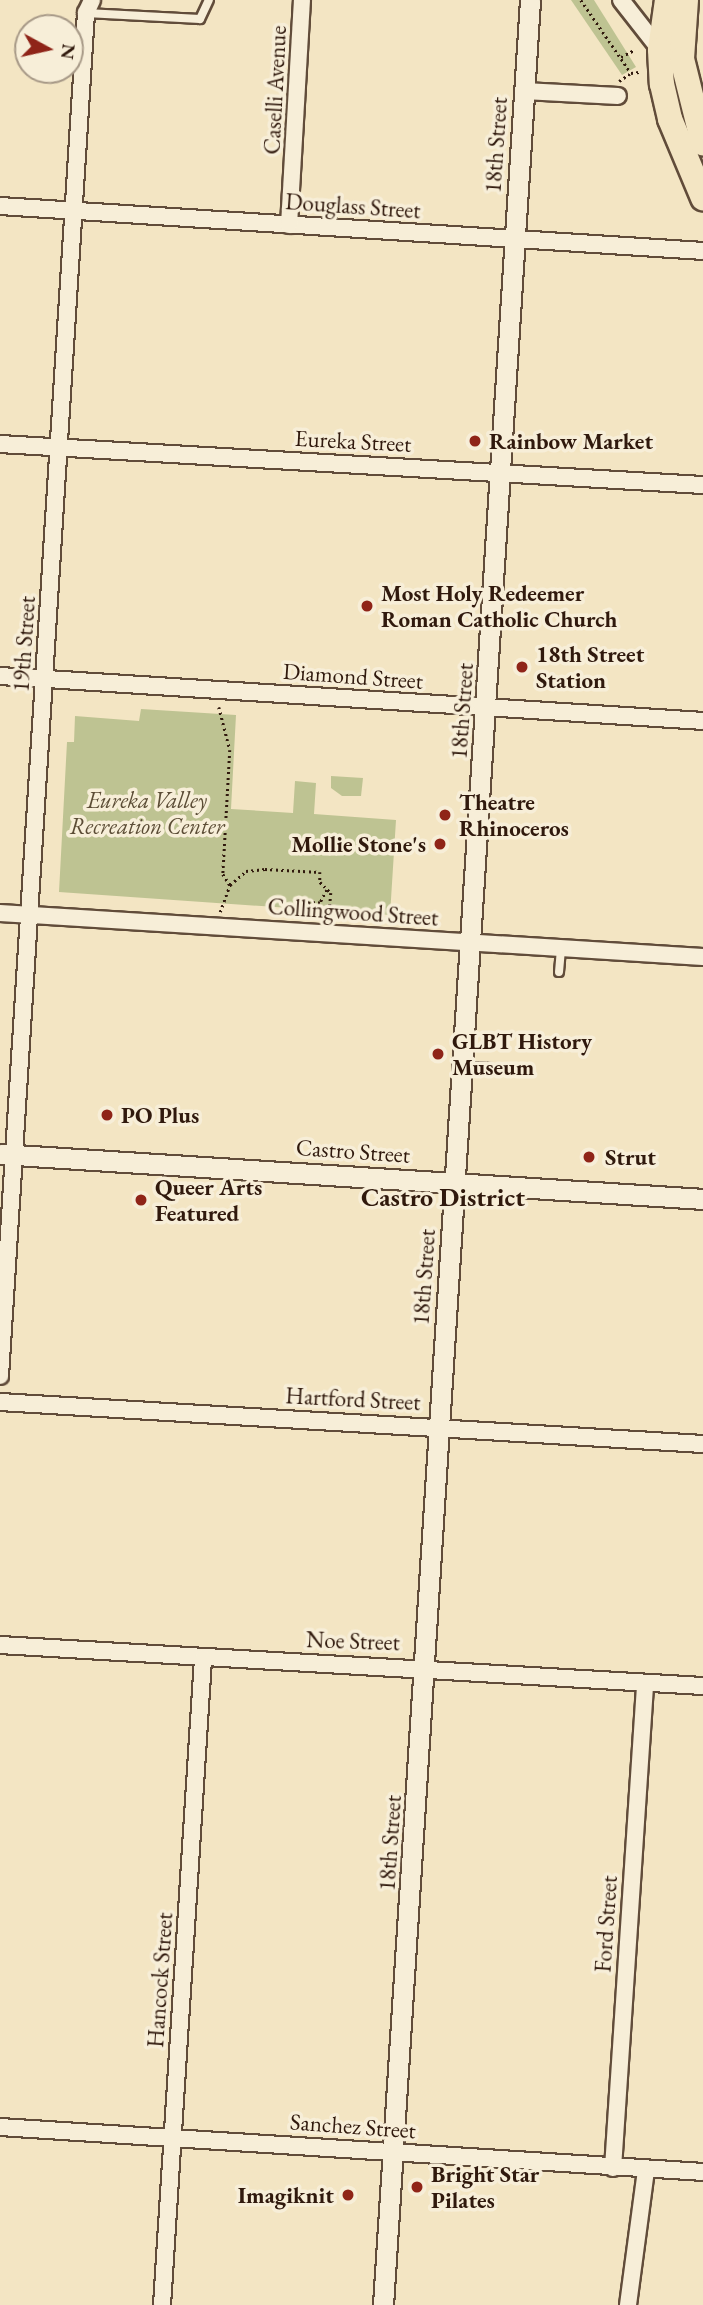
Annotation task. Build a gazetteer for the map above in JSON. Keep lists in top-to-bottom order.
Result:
{
  "streets": {
    "street": [
      "Caselli Avenue",
      "18th Street",
      "Douglass Street",
      "Eureka Street",
      "19th Street",
      "Diamond Street",
      "Collingwood Street",
      "Castro Street",
      "Hartford Street",
      "Noe Street",
      "Ford Street",
      "Hancock Street",
      "Sanchez Street"
    ]
  },
  "crossings": [
    ["Caselli Avenue", "Douglass Street"],
    ["18th Street", "Douglass Street"],
    ["18th Street", "Eureka Street"],
    ["18th Street", "Diamond Street"],
    ["18th Street", "Collingwood Street"],
    ["18th Street", "Castro Street"],
    ["18th Street", "Hartford Street"],
    ["18th Street", "Noe Street"],
    ["18th Street", "Sanchez Street"],
    ["Douglass Street", "19th Street"],
    ["Eureka Street", "19th Street"],
    ["19th Street", "Diamond Street"],
    ["19th Street", "Collingwood Street"],
    ["19th Street", "Castro Street"],
    ["Noe Street", "Ford Street"],
    ["Noe Street", "Hancock Street"],
    ["Ford Street", "Sanchez Street"],
    ["Hancock Street", "Sanchez Street"]
  ],
  "districts": ["Castro District"],
  "parks": ["Eureka Valley Recreation Center"],
  "places": [
    "Rainbow Market",
    "Most Holy Redeemer Roman Catholic Church",
    "18th Street Station",
    "Theatre Rhinoceros",
    "Mollie Stone's",
    "GLBT History Museum",
    "PO Plus",
    "Strut",
    "Queer Arts Featured",
    "Bright Star Pilates",
    "Imagiknit"
  ],
  "north": "right"
}
